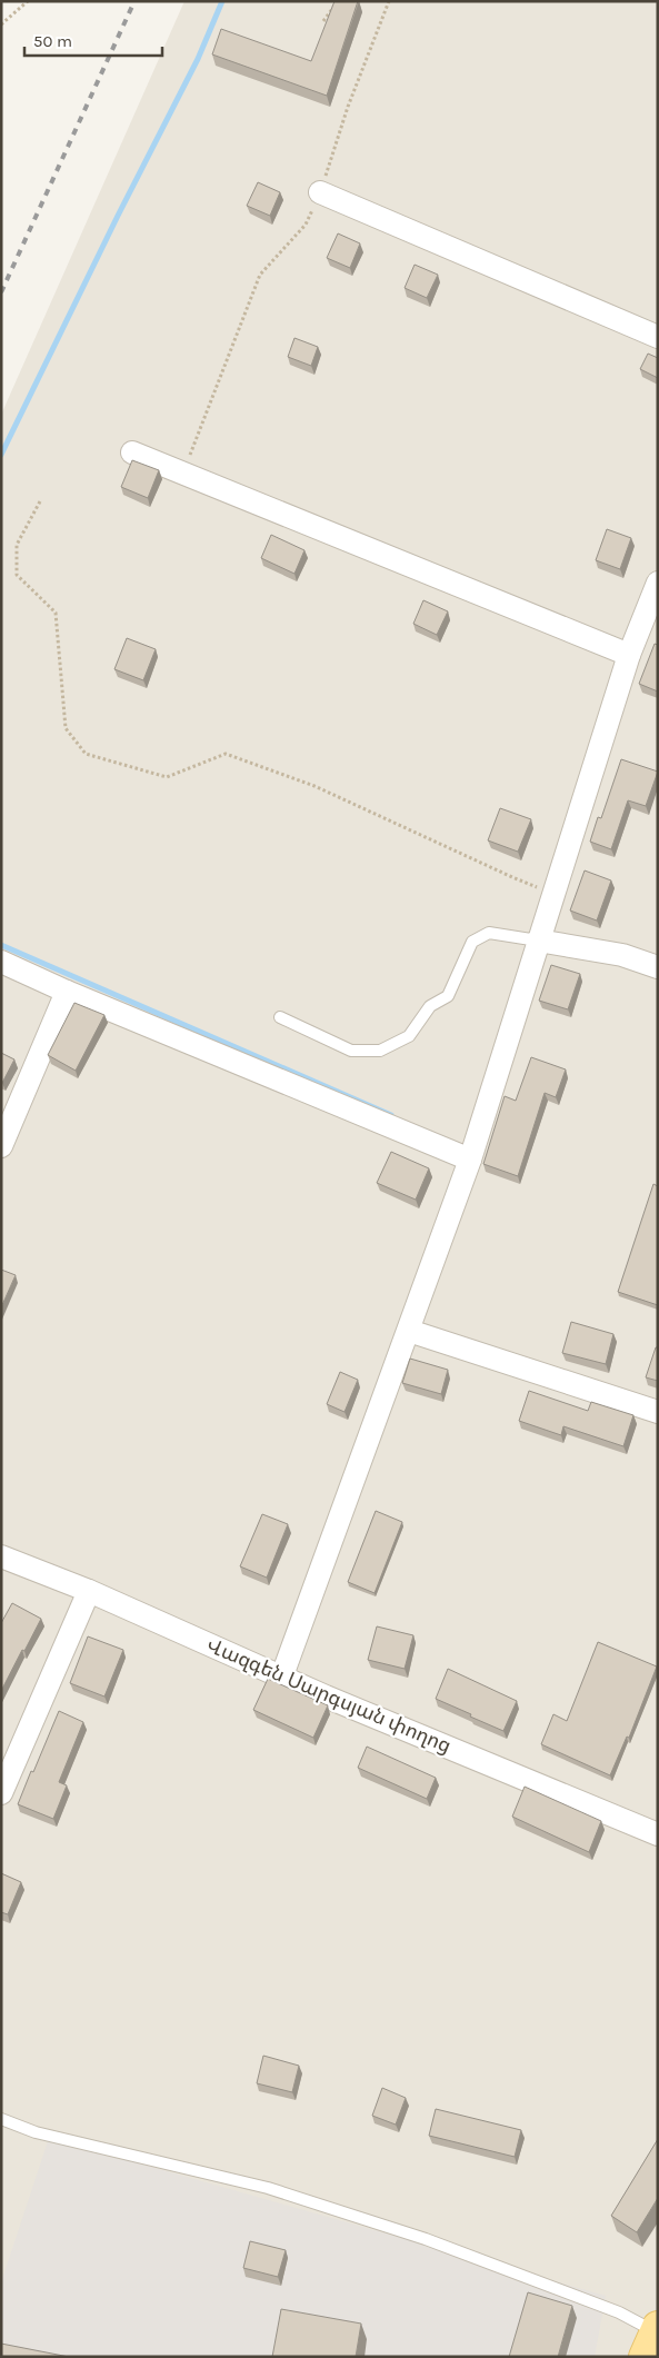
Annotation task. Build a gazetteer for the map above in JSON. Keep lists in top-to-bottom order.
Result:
{
  "streets": {
    "street": ["Վազգեն Սարգսյան փողոց"]
  },
  "scale_bar": "50 m"
}
